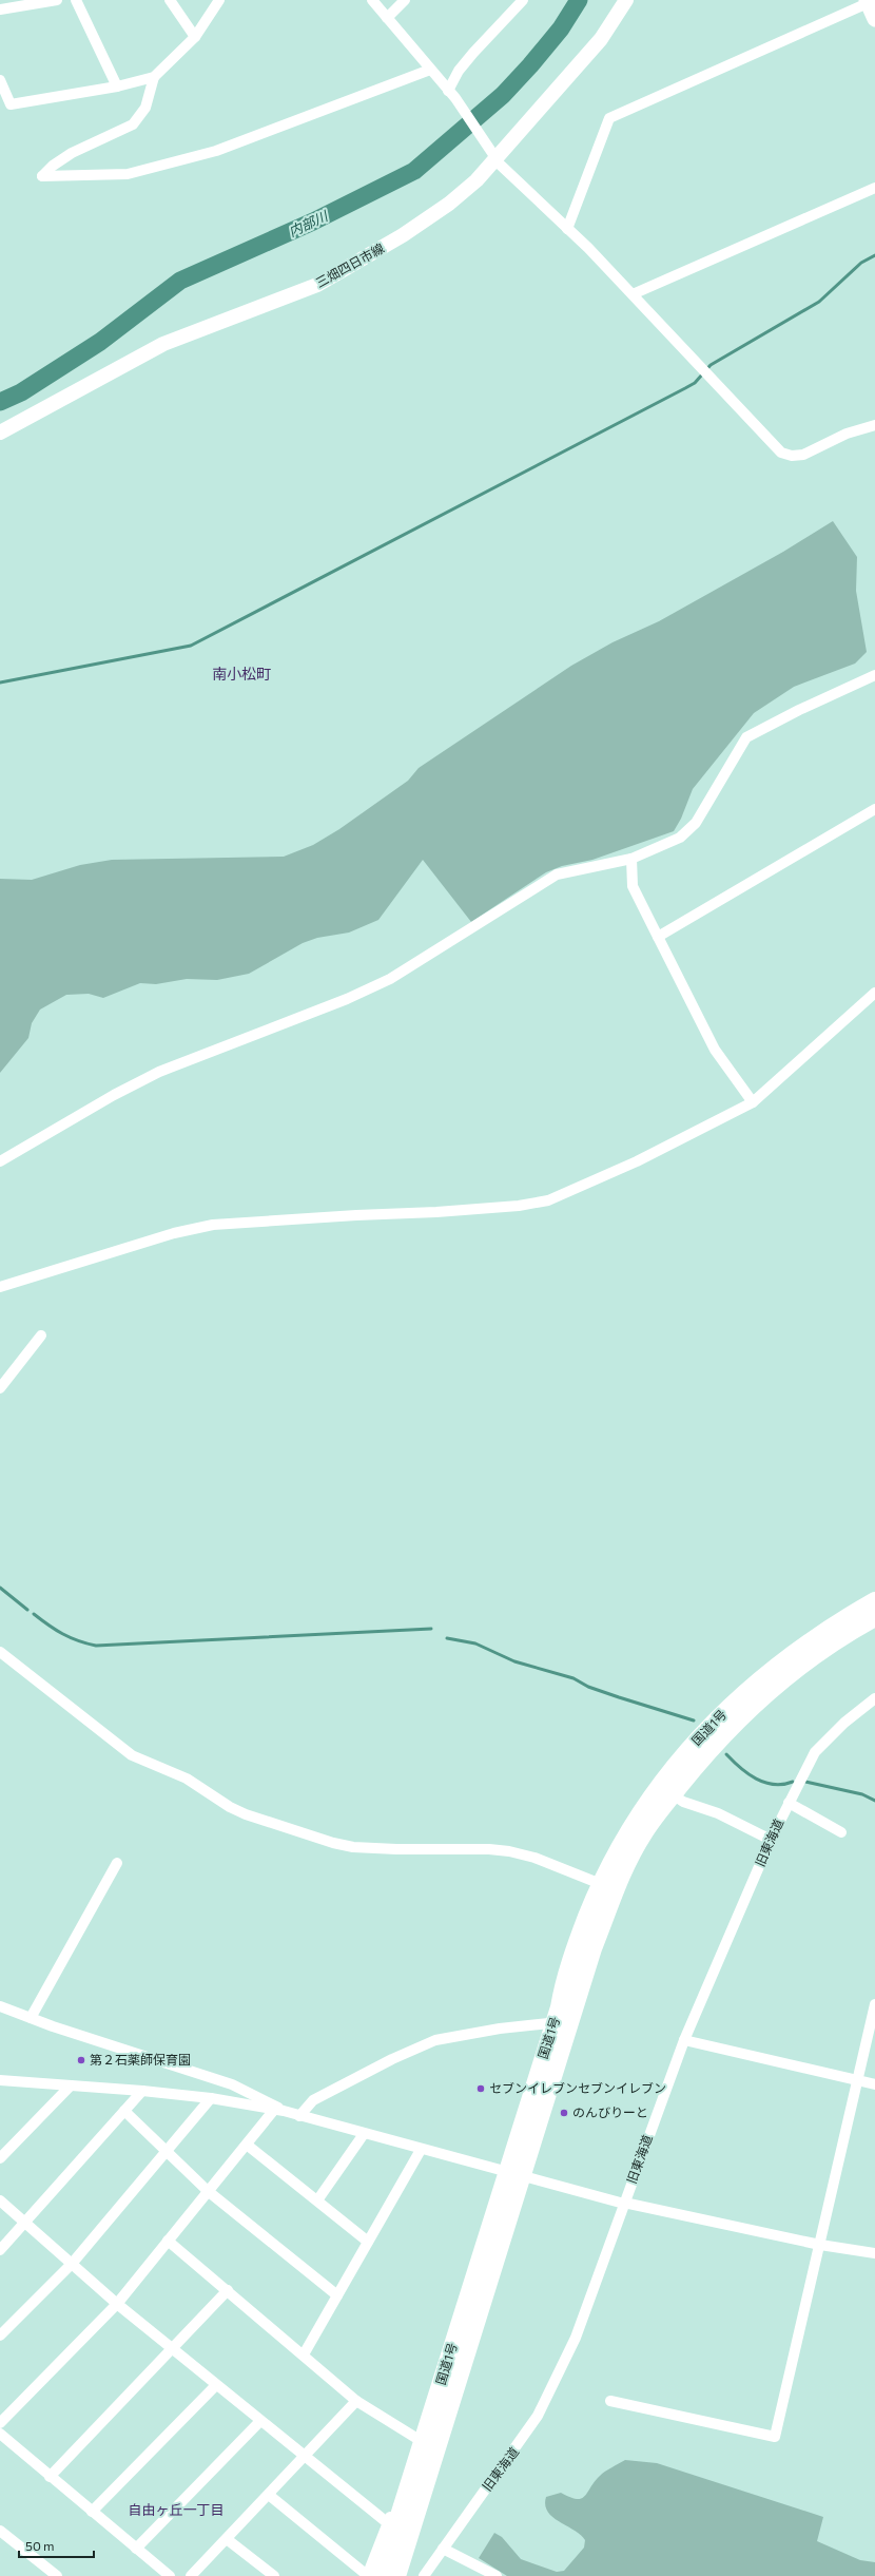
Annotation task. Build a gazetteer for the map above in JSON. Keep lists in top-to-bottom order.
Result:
{
  "streets": {
    "highway": ["国道1号"],
    "main road": ["三畑四日市線"],
    "street": ["旧東海道"]
  },
  "districts": ["南小松町", "自由ヶ丘一丁目"],
  "water": ["内部川"],
  "places": ["第２石薬師保育園", "セブンイレブンセブンイレブン", "のんびりーと"],
  "scale_bar": "50 m"
}
